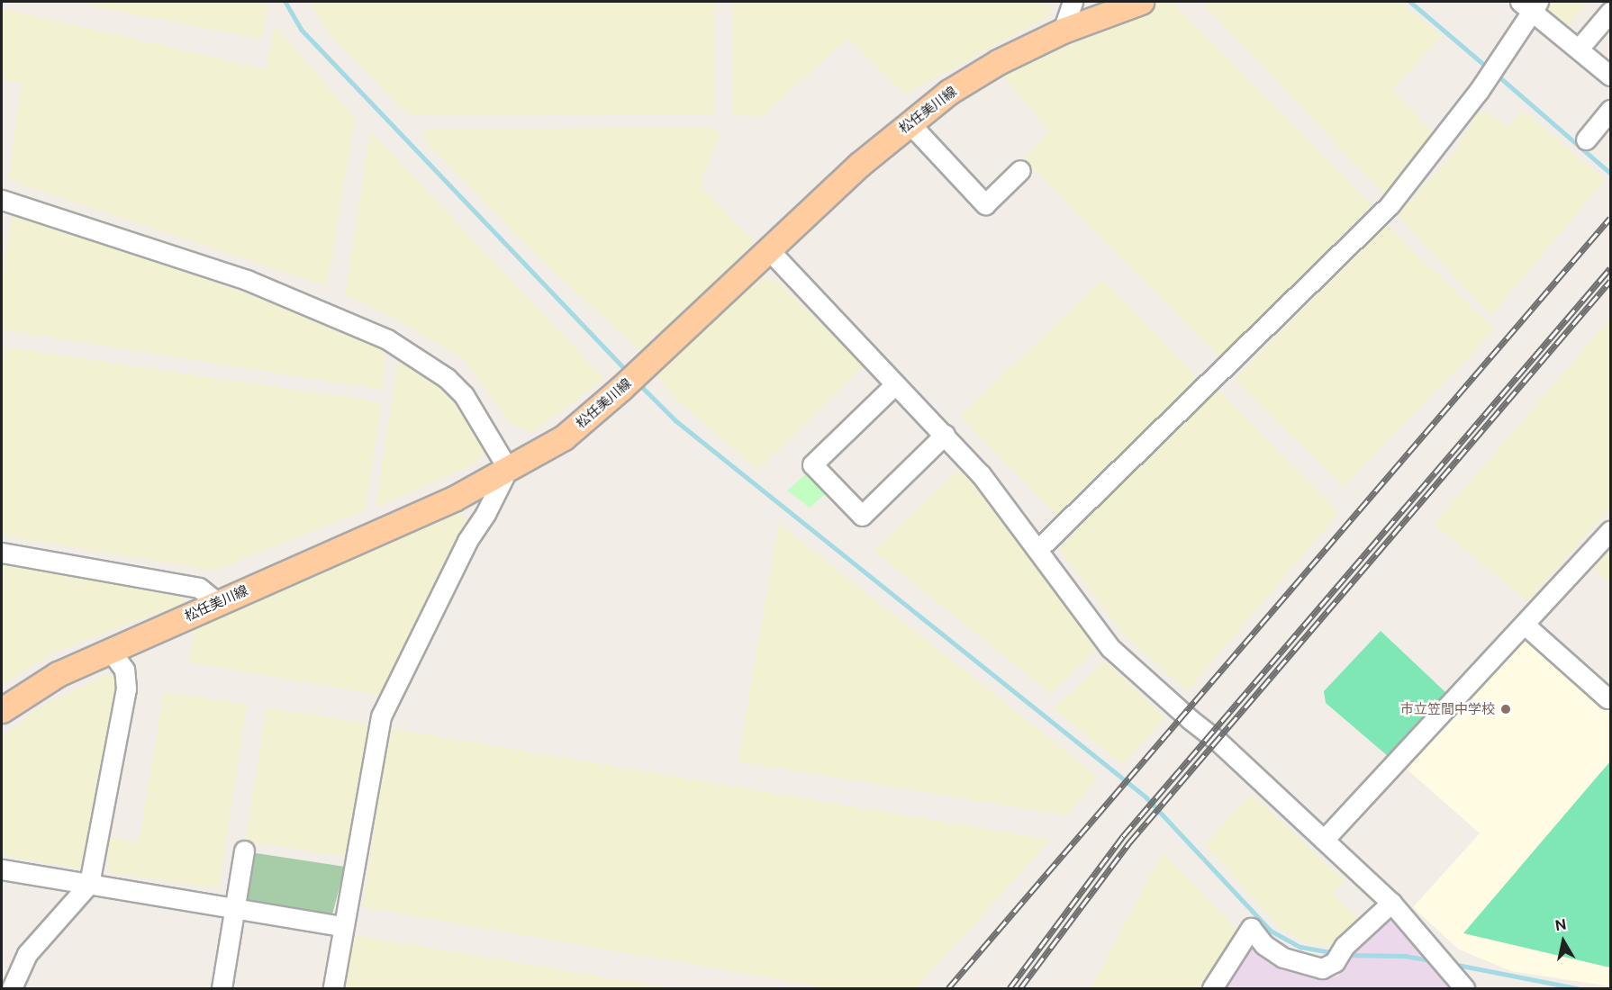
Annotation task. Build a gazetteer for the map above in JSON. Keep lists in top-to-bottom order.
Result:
{
  "streets": {
    "main road": ["松任美川線"]
  },
  "places": ["市立笠間中学校"],
  "north": "top"
}
